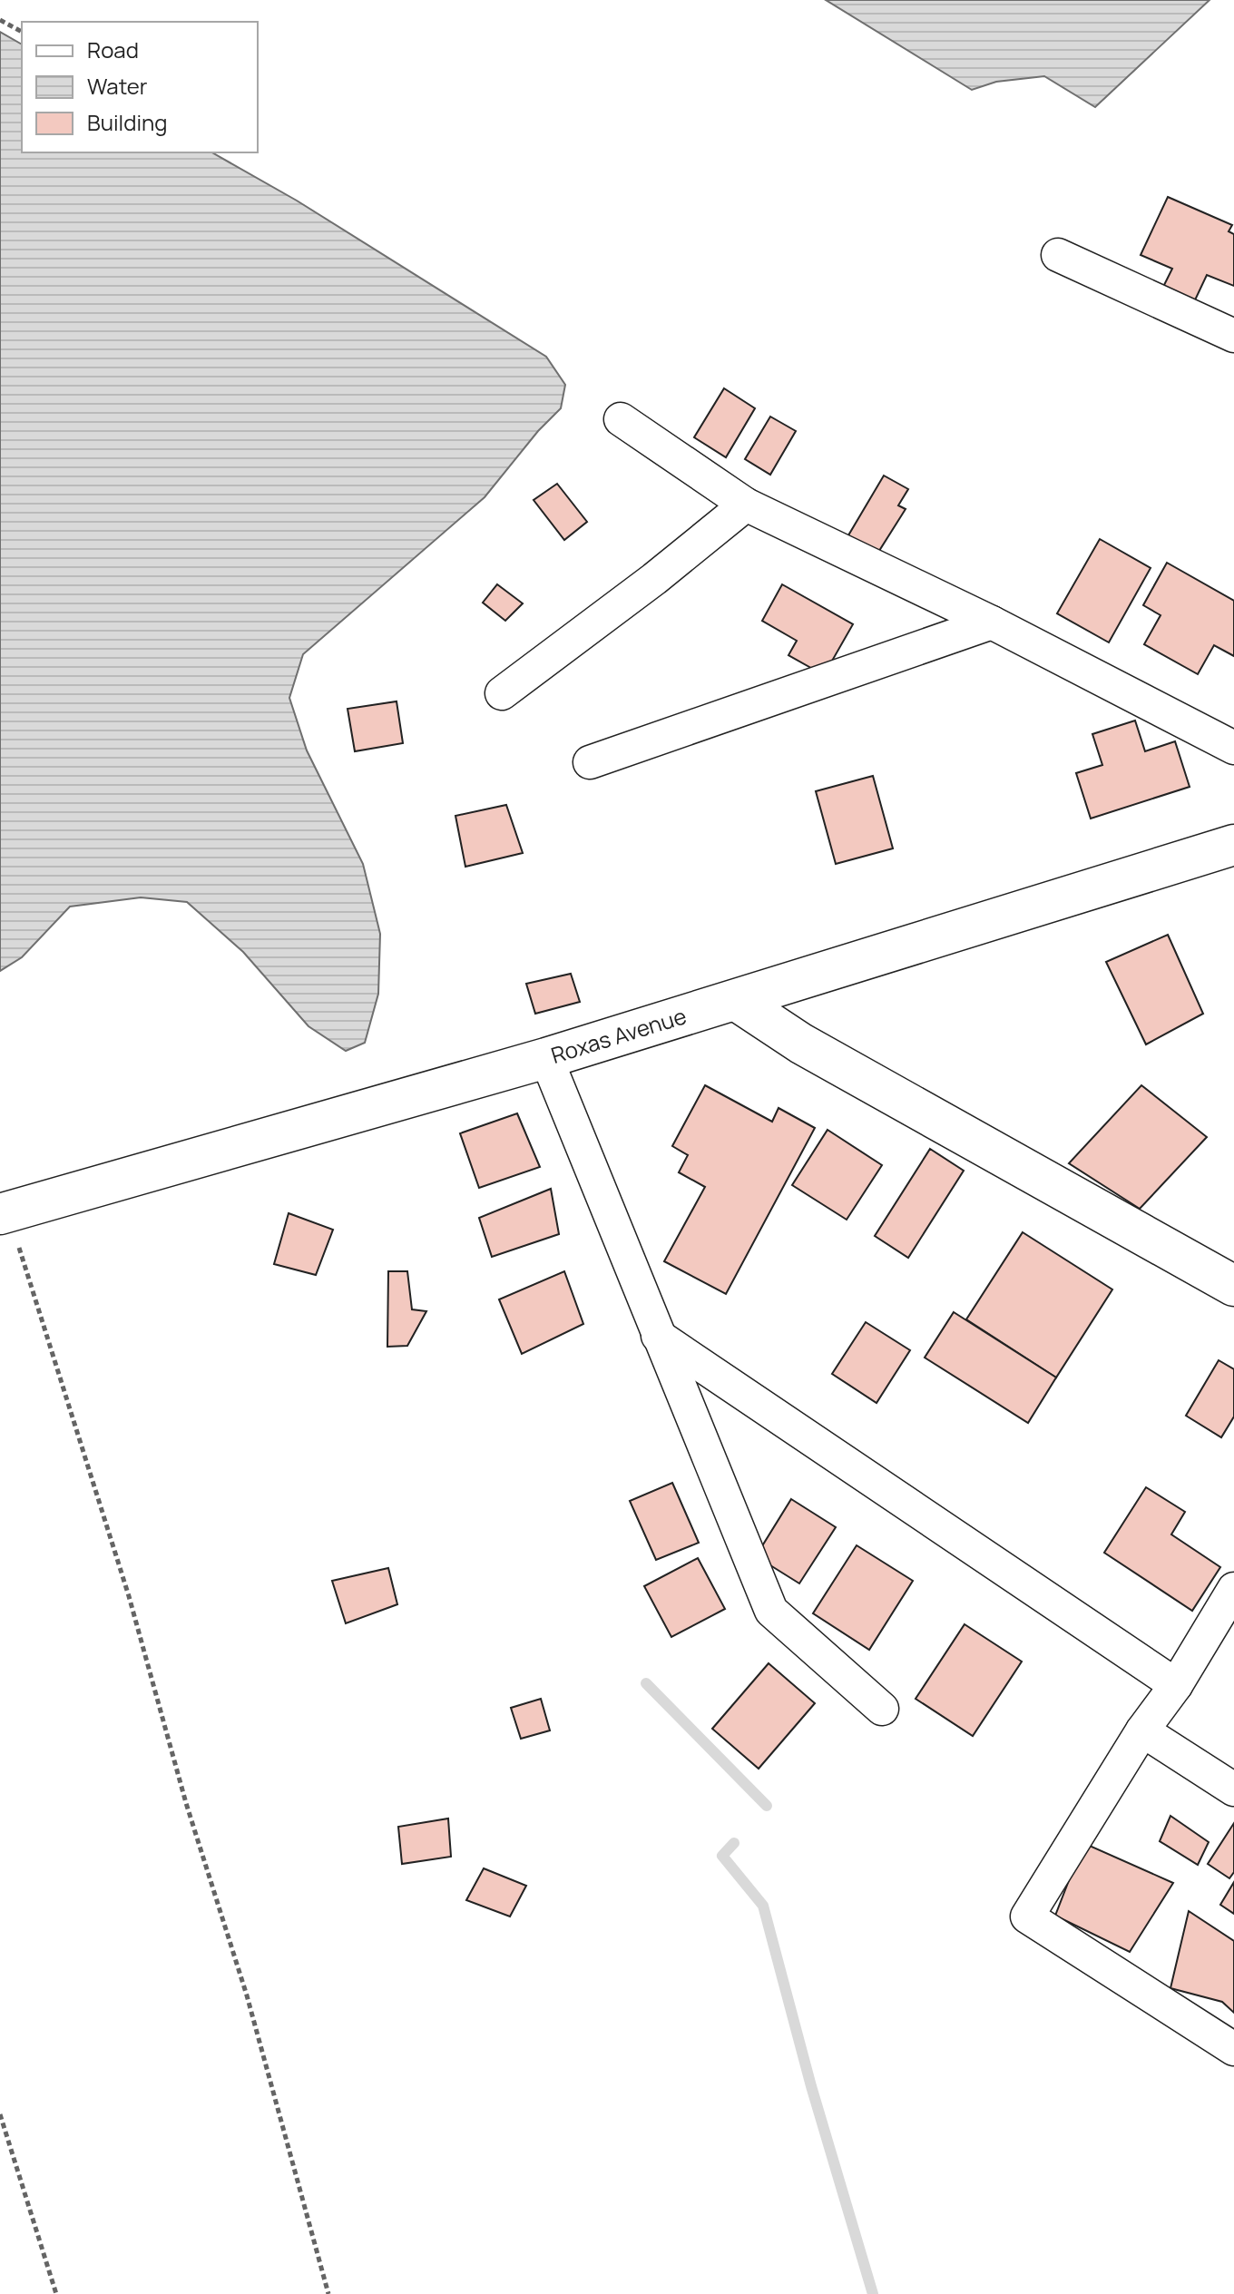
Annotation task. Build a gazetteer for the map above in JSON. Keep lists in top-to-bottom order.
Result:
{
  "streets": {
    "main road": ["Roxas Avenue"]
  },
  "legend": ["Road", "Water", "Building"]
}
